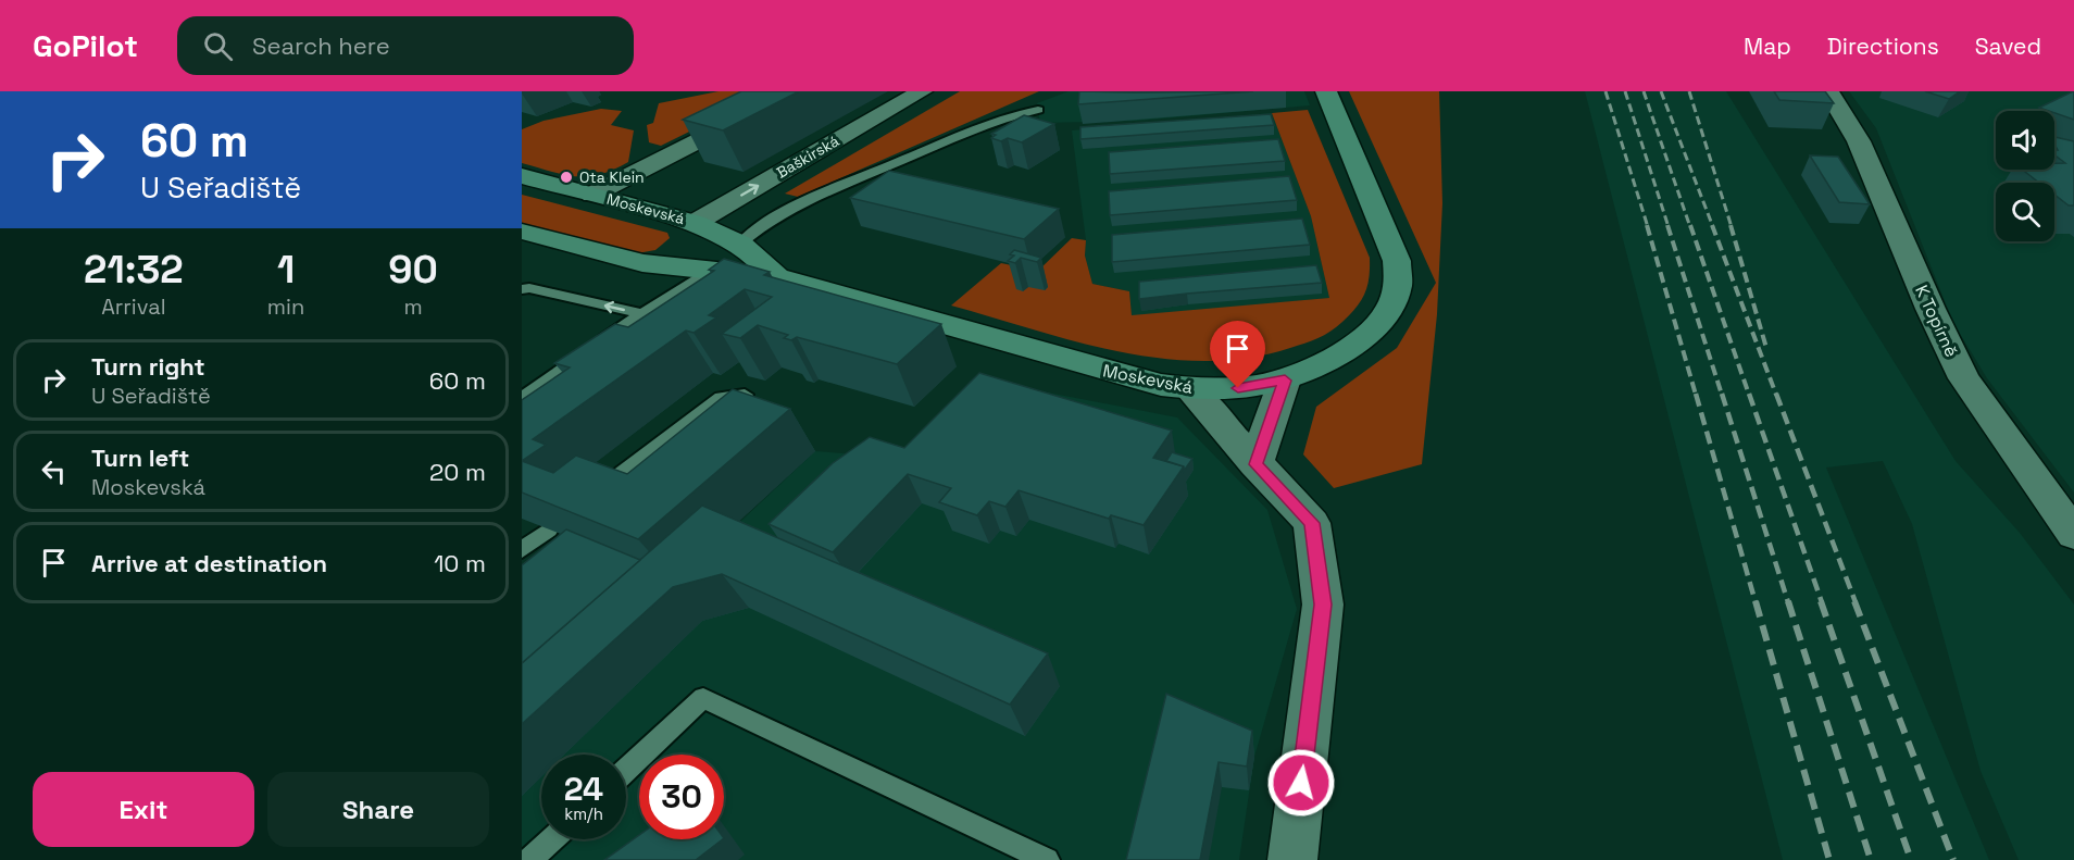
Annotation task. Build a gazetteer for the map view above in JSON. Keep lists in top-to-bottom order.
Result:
{
  "streets": {
    "street": ["Baškirská", "Moskevská", "K Topírně"]
  },
  "crossings": [
    ["Baškirská", "Moskevská"]
  ],
  "places": ["Ota Klein"],
  "page": {
    "header": "GoPilot",
    "search": "Search here",
    "nav": ["Map", "Directions", "Saved"],
    "turn": ["60 m", "U Seřadiště"],
    "eta": [
      "21:32",
      "Arrival",
      "1",
      "min",
      "90",
      "m"
    ],
    "list": [
      {
        "name": "Turn right",
        "note": "U Seřadiště",
        "value": "60 m"
      },
      {
        "name": "Turn left",
        "note": "Moskevská",
        "value": "20 m"
      },
      {
        "name": "Arrive at destination",
        "value": "10 m"
      }
    ],
    "speed": "24 km/h",
    "limit": "30",
    "buttons": ["Exit", "Share"]
  }
}
